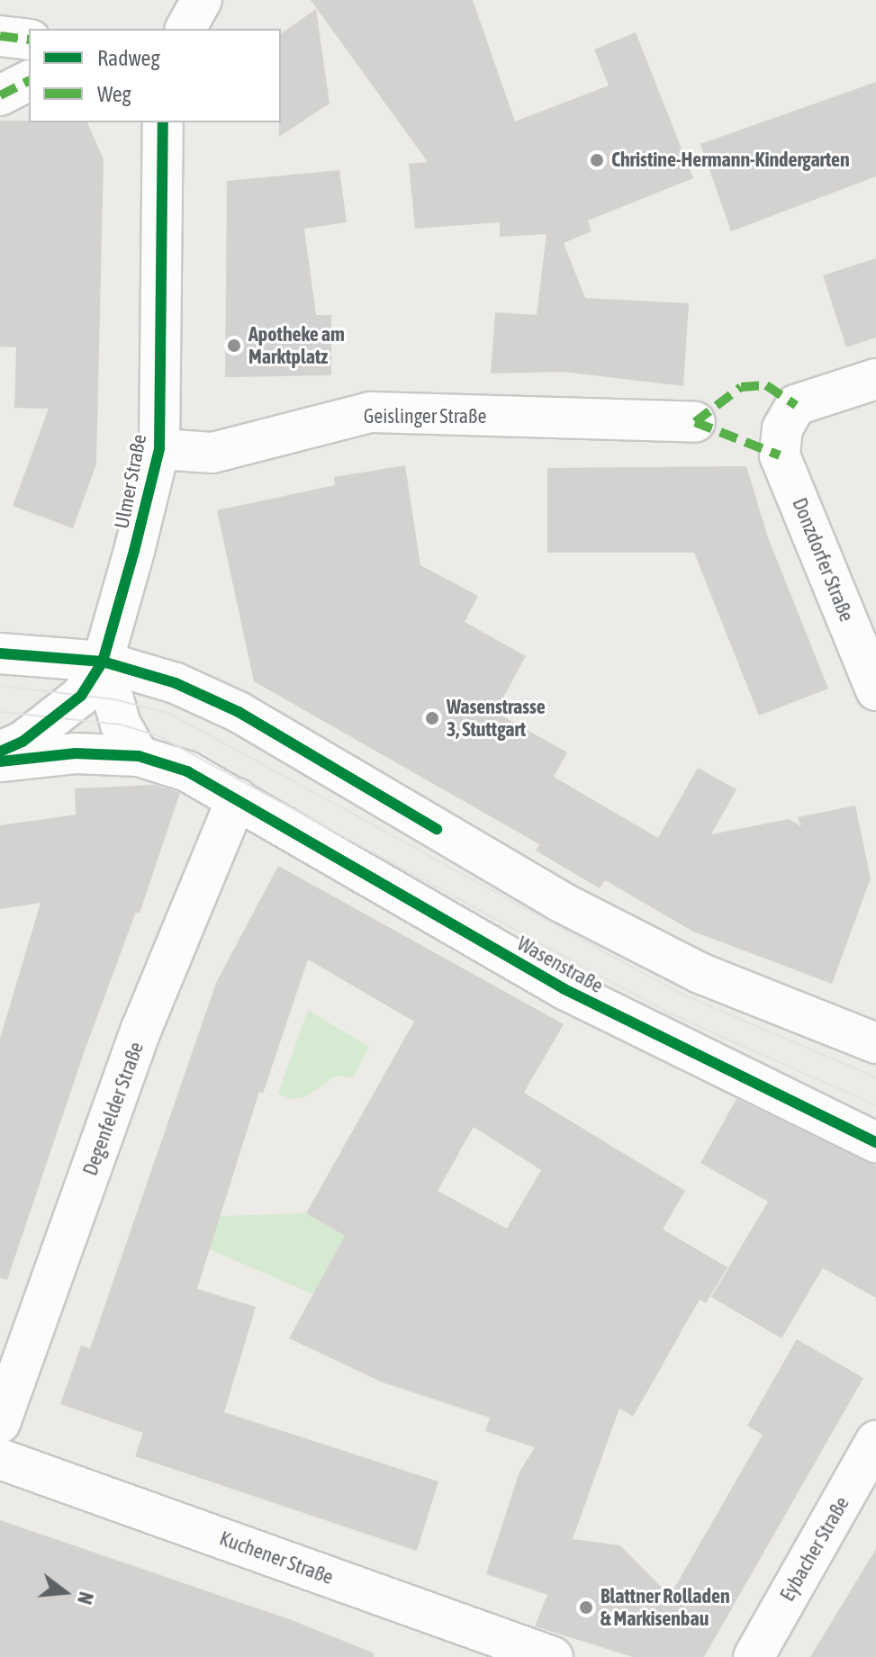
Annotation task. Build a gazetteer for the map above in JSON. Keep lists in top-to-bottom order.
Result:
{
  "streets": {
    "street": [
      "Geislinger Straße",
      "Ulmer Straße",
      "Donzdorfer Straße",
      "Wasenstraße",
      "Degenfelder Straße",
      "Eybacher Straße",
      "Kuchener Straße"
    ]
  },
  "crossings": [
    ["Geislinger Straße", "Ulmer Straße"],
    ["Wasenstraße", "Degenfelder Straße"]
  ],
  "places": [
    "Christine-Hermann-Kindergarten",
    "Apotheke am Marktplatz",
    "Wasenstrasse 3, Stuttgart",
    "Blattner Rolladen & Markisenbau"
  ],
  "legend": ["Radweg", "Weg"],
  "north": "right"
}
